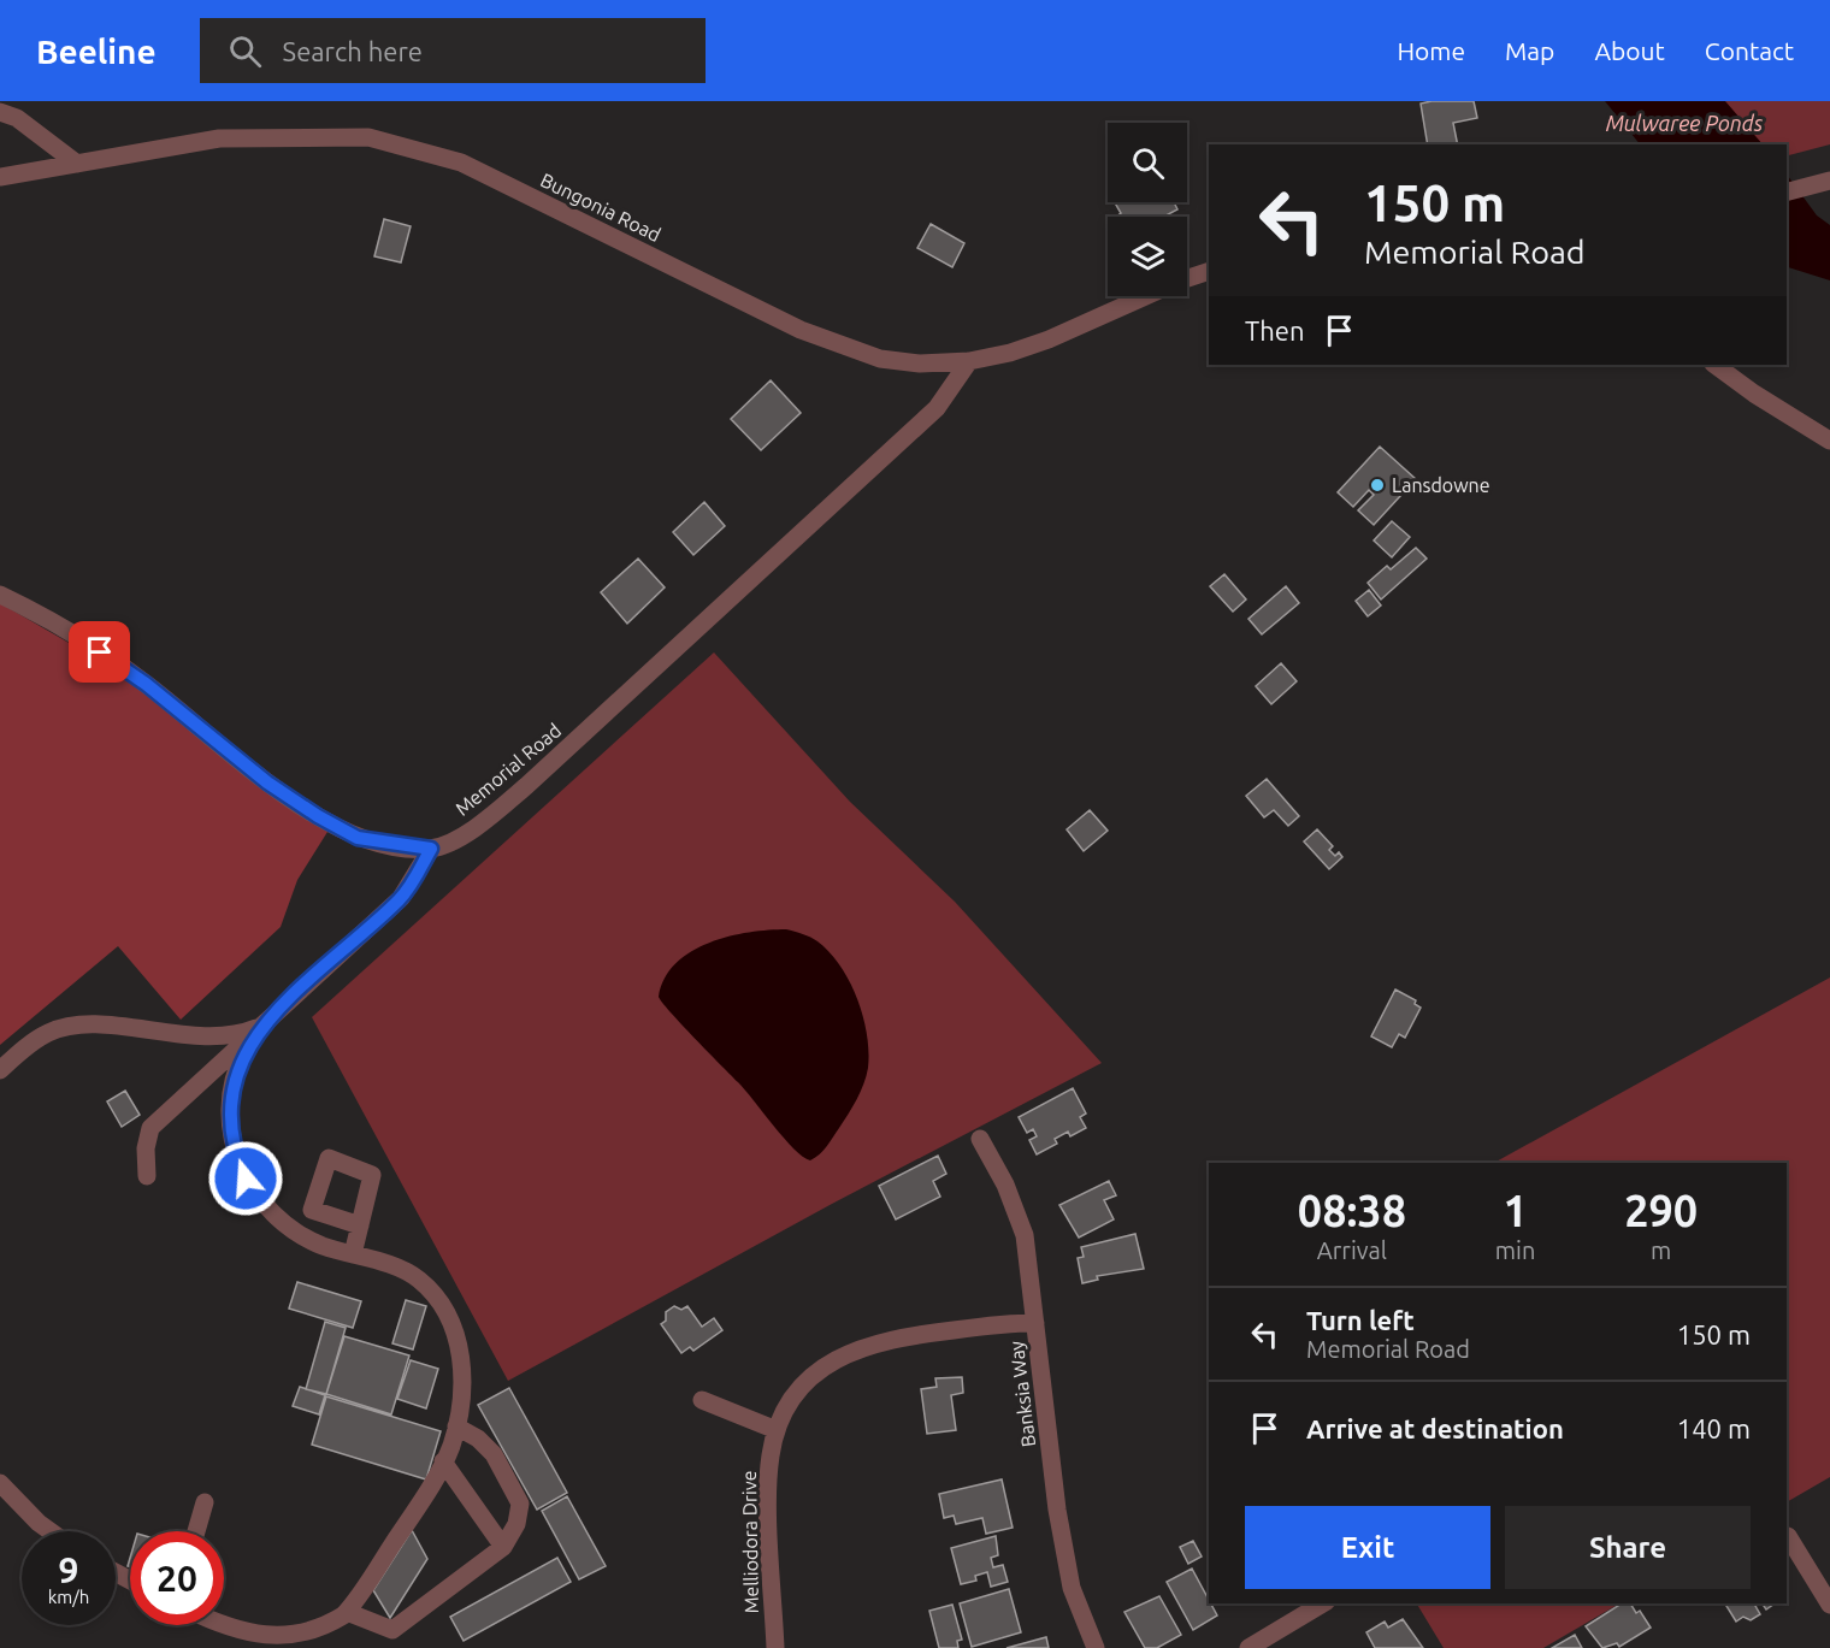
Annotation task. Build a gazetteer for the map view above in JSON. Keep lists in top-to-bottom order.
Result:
{
  "streets": {
    "street": [
      "Bungonia Road",
      "Memorial Road",
      "Banksia Way",
      "Melliodora Drive"
    ]
  },
  "crossings": [
    ["Bungonia Road", "Memorial Road"],
    ["Banksia Way", "Melliodora Drive"]
  ],
  "water": ["Mulwaree Ponds"],
  "places": ["Lansdowne"],
  "page": {
    "header": "Beeline",
    "search": "Search here",
    "nav": [
      "Home",
      "Map",
      "About",
      "Contact"
    ],
    "turn": ["150 m", "Memorial Road"],
    "then": "Then",
    "eta": [
      "08:38",
      "Arrival",
      "1",
      "min",
      "290",
      "m"
    ],
    "list": [
      {
        "name": "Turn left",
        "note": "Memorial Road",
        "value": "150 m"
      },
      {
        "name": "Arrive at destination",
        "value": "140 m"
      }
    ],
    "buttons": ["Exit", "Share"],
    "speed": "9 km/h",
    "limit": "20"
  }
}
